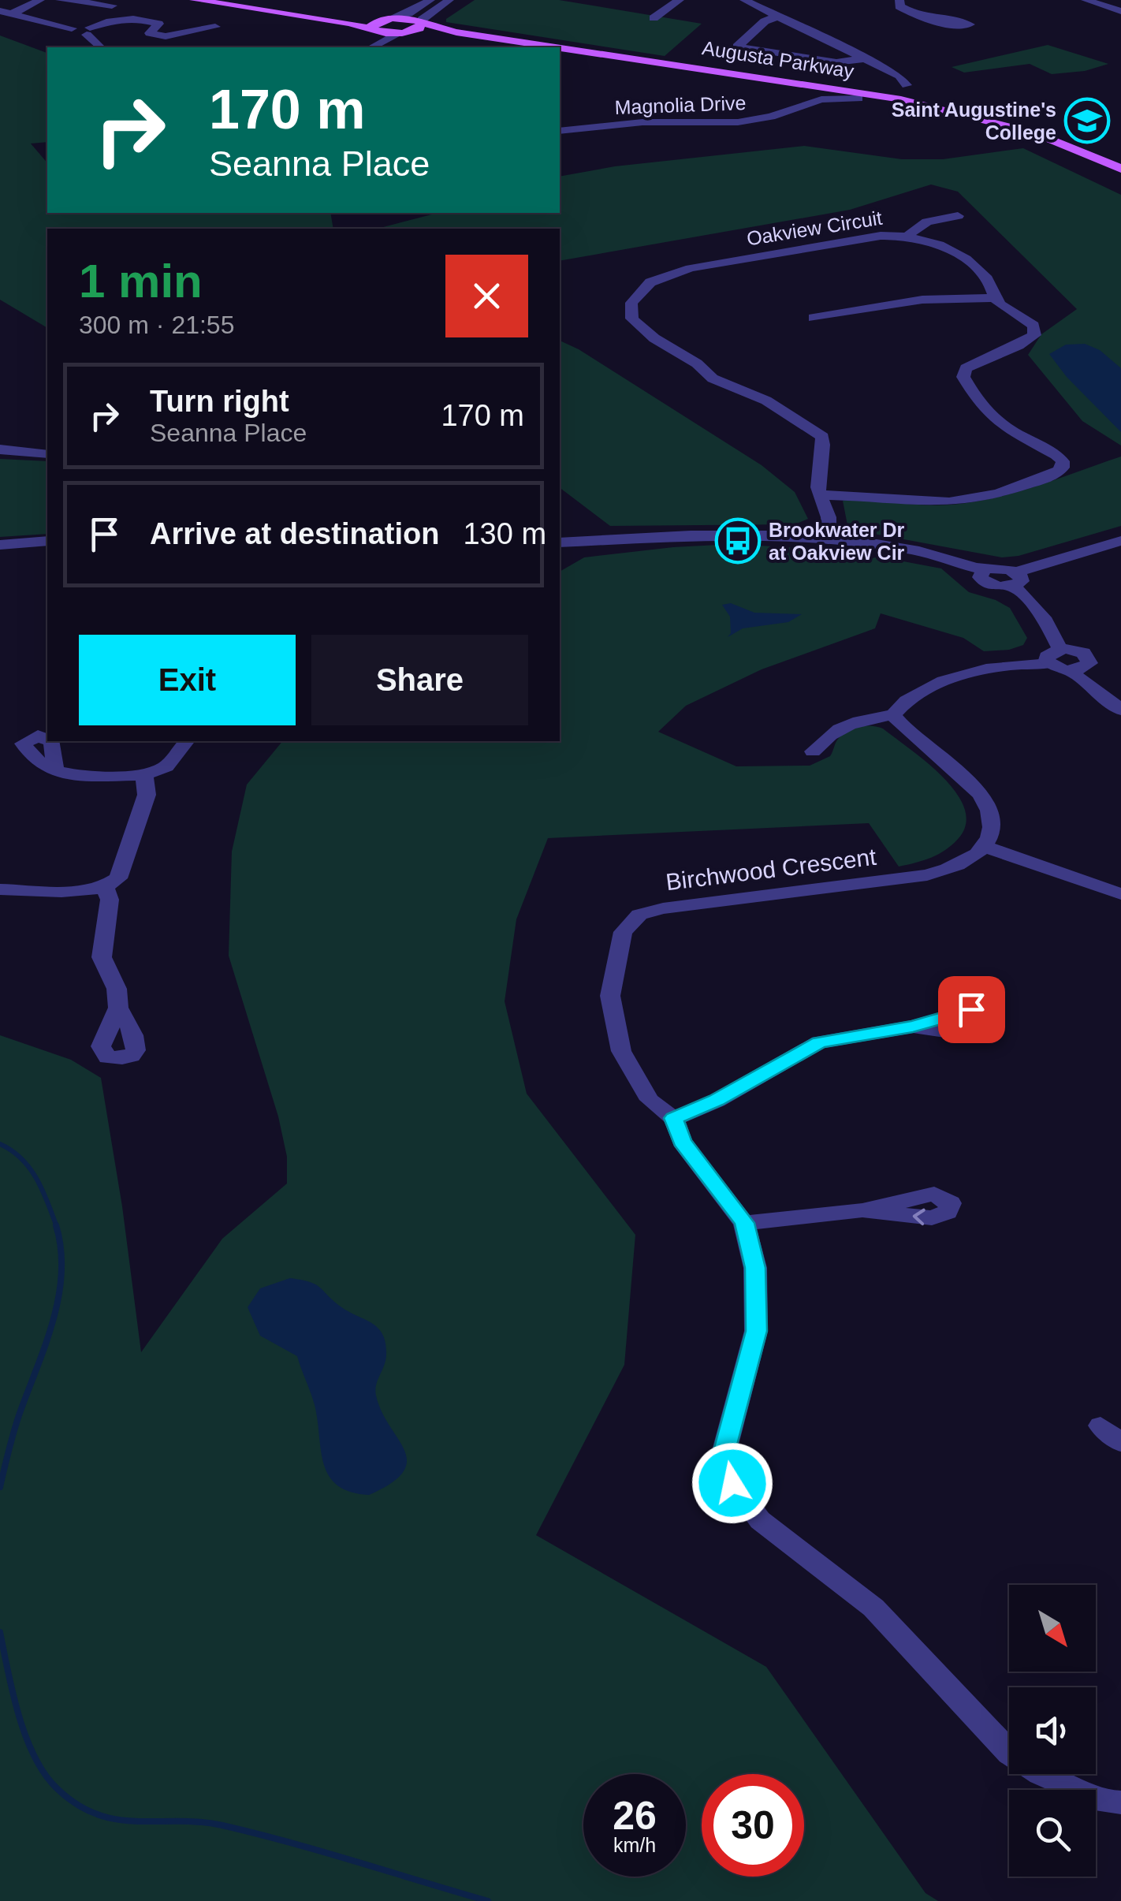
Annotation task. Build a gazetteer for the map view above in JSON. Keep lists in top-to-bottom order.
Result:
{
  "streets": {
    "main road": ["Augusta Parkway"],
    "street": ["Magnolia Drive", "Oakview Circuit", "Birchwood Crescent"]
  },
  "crossings": [
    ["Augusta Parkway", "Magnolia Drive"]
  ],
  "places": {
    "school or university": ["Saint Augustine's College"],
    "bus stop": ["Brookwater Dr at Oakview Cir"]
  },
  "north": "bottom right",
  "page": {
    "turn": ["170 m", "Seanna Place"],
    "heading": ["1 min", "300 m · 21:55"],
    "list": [
      {
        "name": "Turn right",
        "note": "Seanna Place",
        "value": "170 m"
      },
      {
        "name": "Arrive at destination",
        "value": "130 m"
      }
    ],
    "buttons": ["Exit", "Share"],
    "speed": "26 km/h",
    "limit": "30"
  }
}
